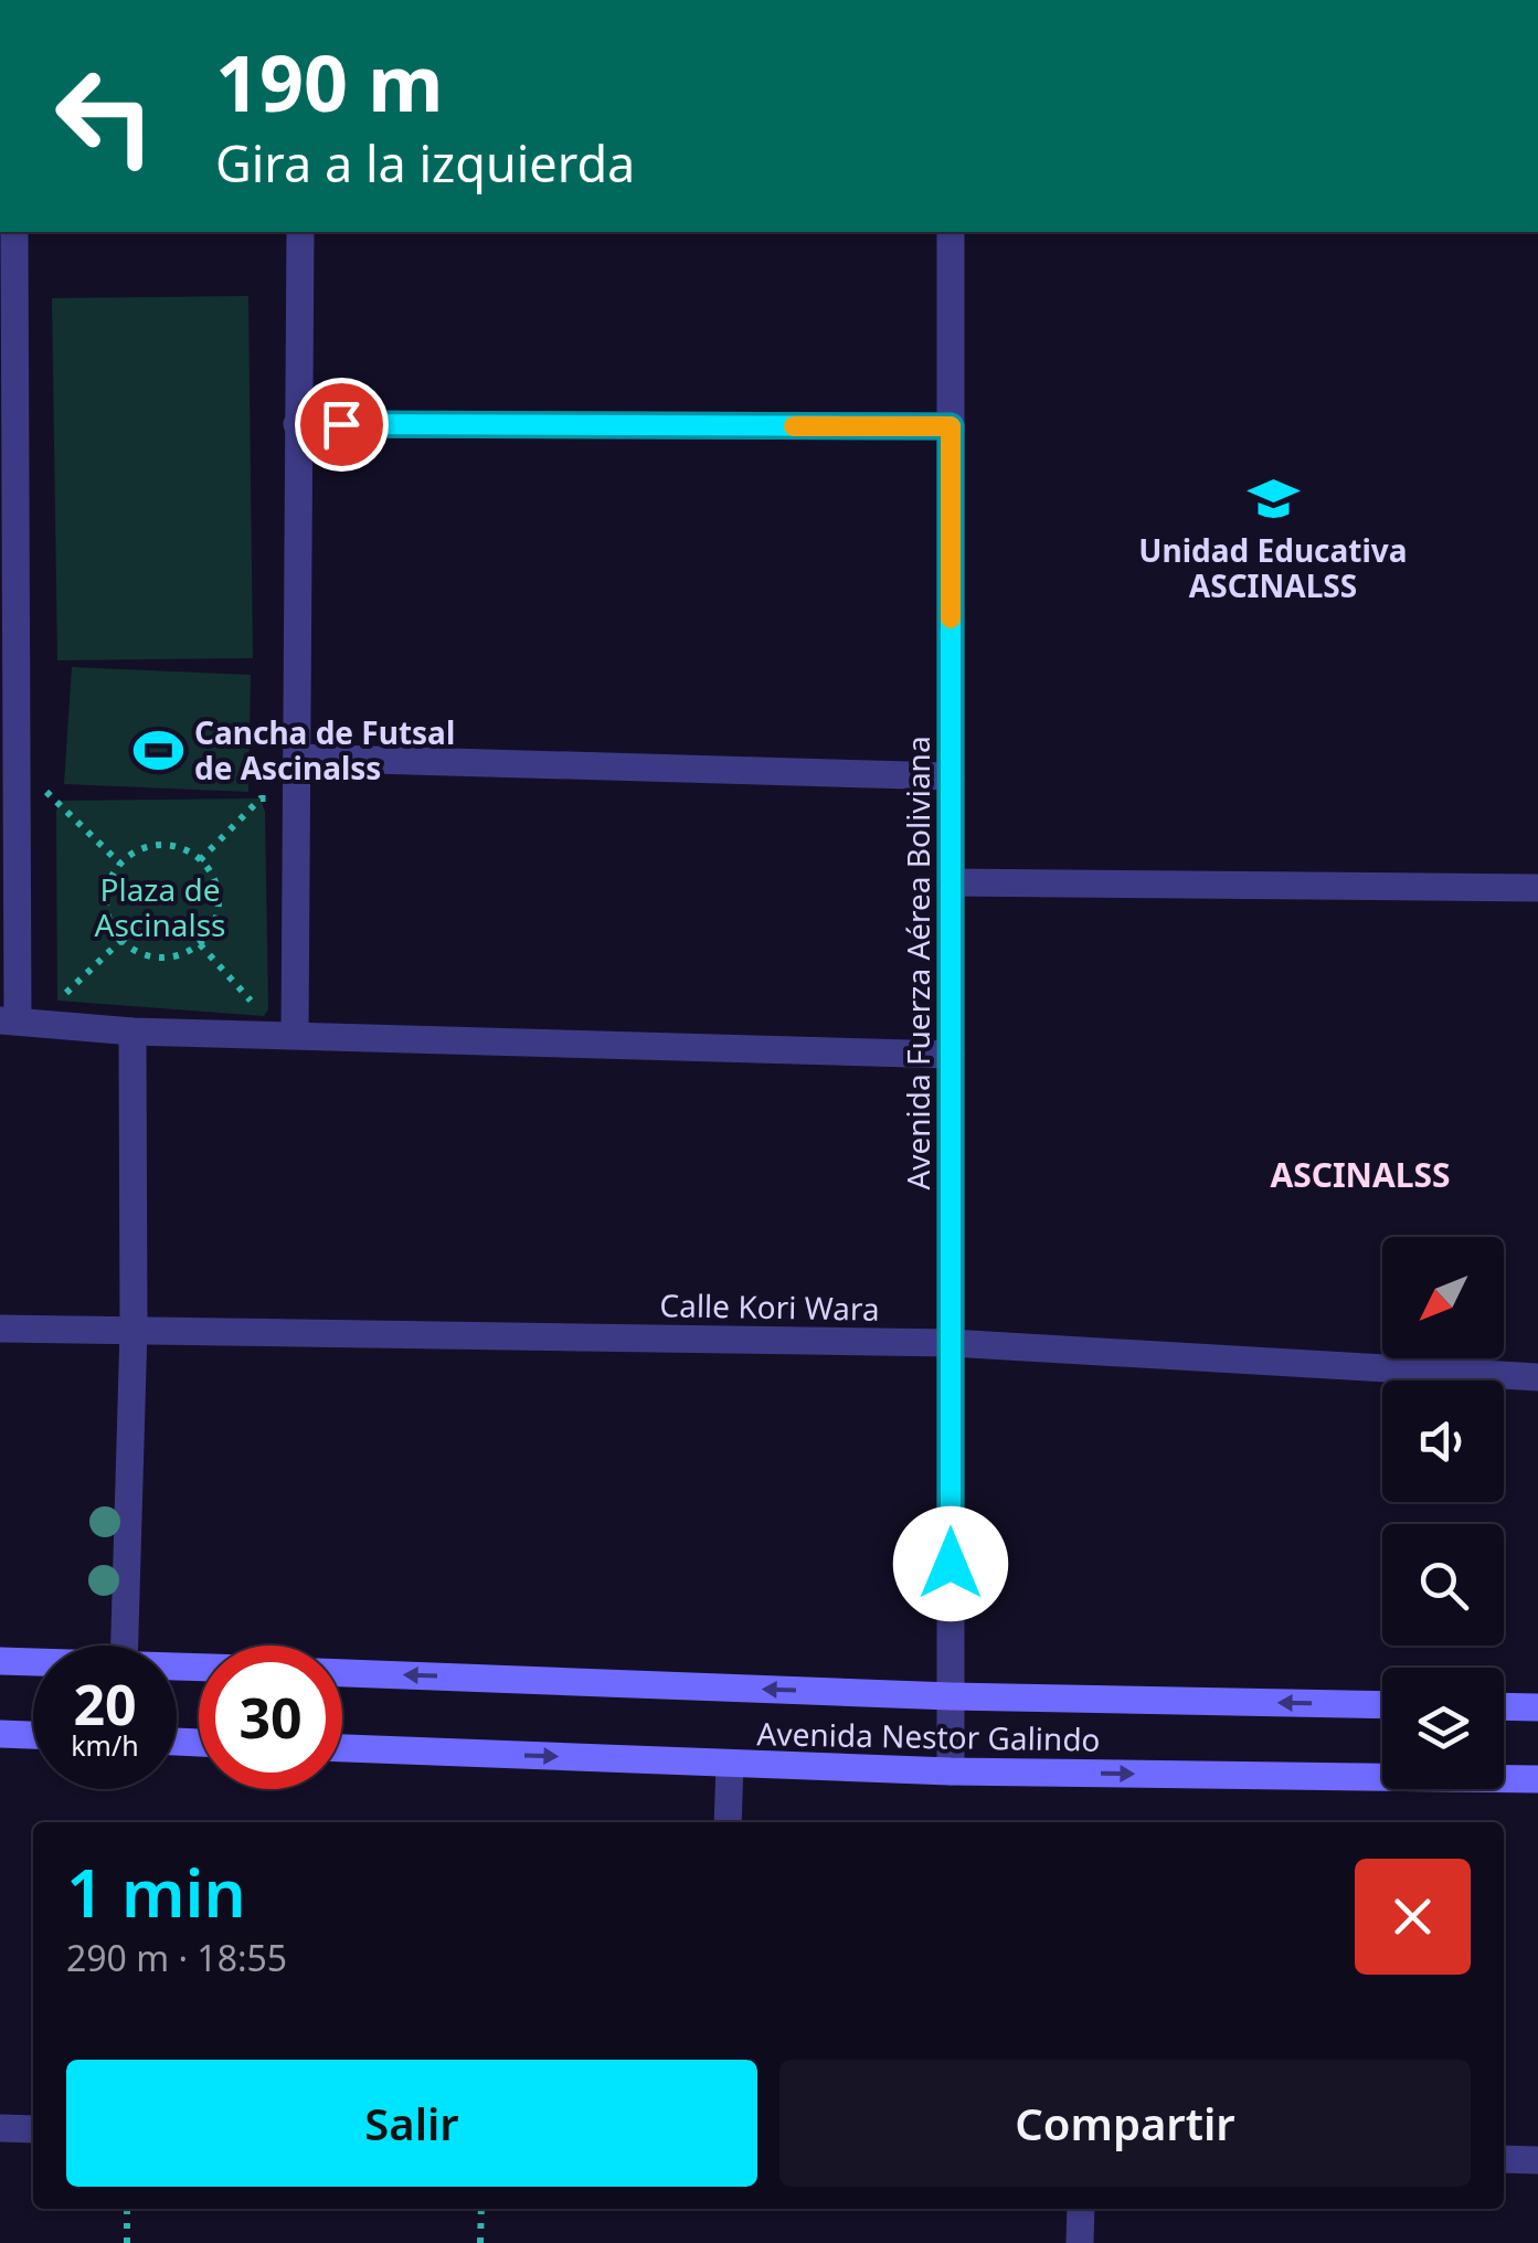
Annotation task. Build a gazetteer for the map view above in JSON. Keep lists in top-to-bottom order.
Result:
{
  "streets": {
    "main road": ["Avenida Nestor Galindo"],
    "street": ["Avenida Fuerza Aérea Boliviana", "Calle Kori Wara"]
  },
  "crossings": [
    ["Avenida Fuerza Aérea Boliviana", "Calle Kori Wara"],
    ["Avenida Fuerza Aérea Boliviana", "Avenida Nestor Galindo"]
  ],
  "districts": ["ASCINALSS"],
  "parks": ["Plaza de Ascinalss"],
  "places": {
    "school or university": ["Unidad Educativa ASCINALSS"],
    "sports": ["Cancha de Futsal de Ascinalss"]
  },
  "north": "bottom left",
  "page": {
    "turn": ["190 m", "Gira a la izquierda"],
    "speed": "20 km/h",
    "limit": "30",
    "heading": ["1 min", "290 m · 18:55"],
    "buttons": ["Salir", "Compartir"]
  }
}
